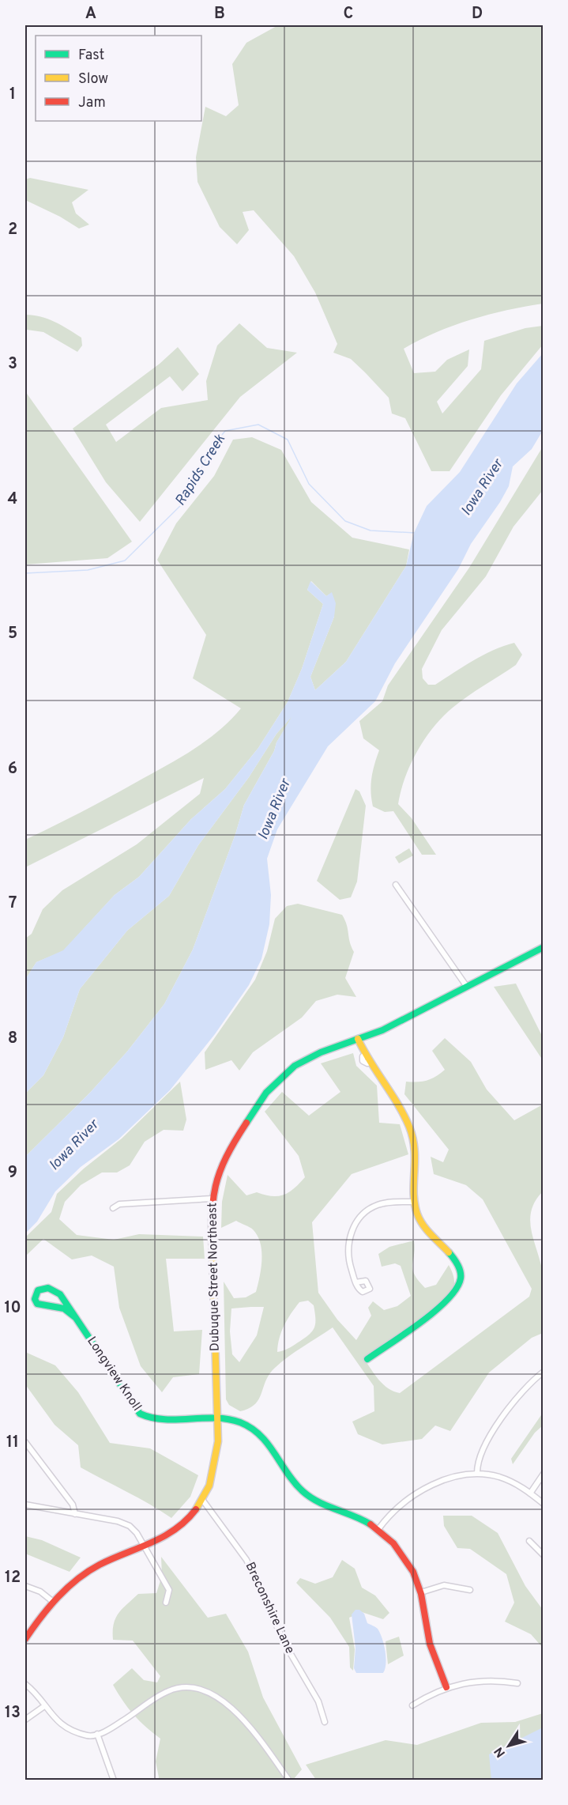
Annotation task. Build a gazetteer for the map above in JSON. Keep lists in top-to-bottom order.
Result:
{
  "streets": {
    "street": ["Dubuque Street Northeast", "Longview Knoll", "Breconshire Lane"]
  },
  "crossings": [
    ["Dubuque Street Northeast", "Longview Knoll"],
    ["Dubuque Street Northeast", "Breconshire Lane"]
  ],
  "water": ["Rapids Creek", "Iowa River"],
  "legend": ["Fast", "Slow", "Jam"],
  "north": "bottom left",
  "grid": {
    "columns": [
      "A",
      "B",
      "C",
      "D"
    ],
    "rows": [
      "1",
      "2",
      "3",
      "4",
      "5",
      "6",
      "7",
      "8",
      "9",
      "10",
      "11",
      "12",
      "13"
    ]
  }
}
